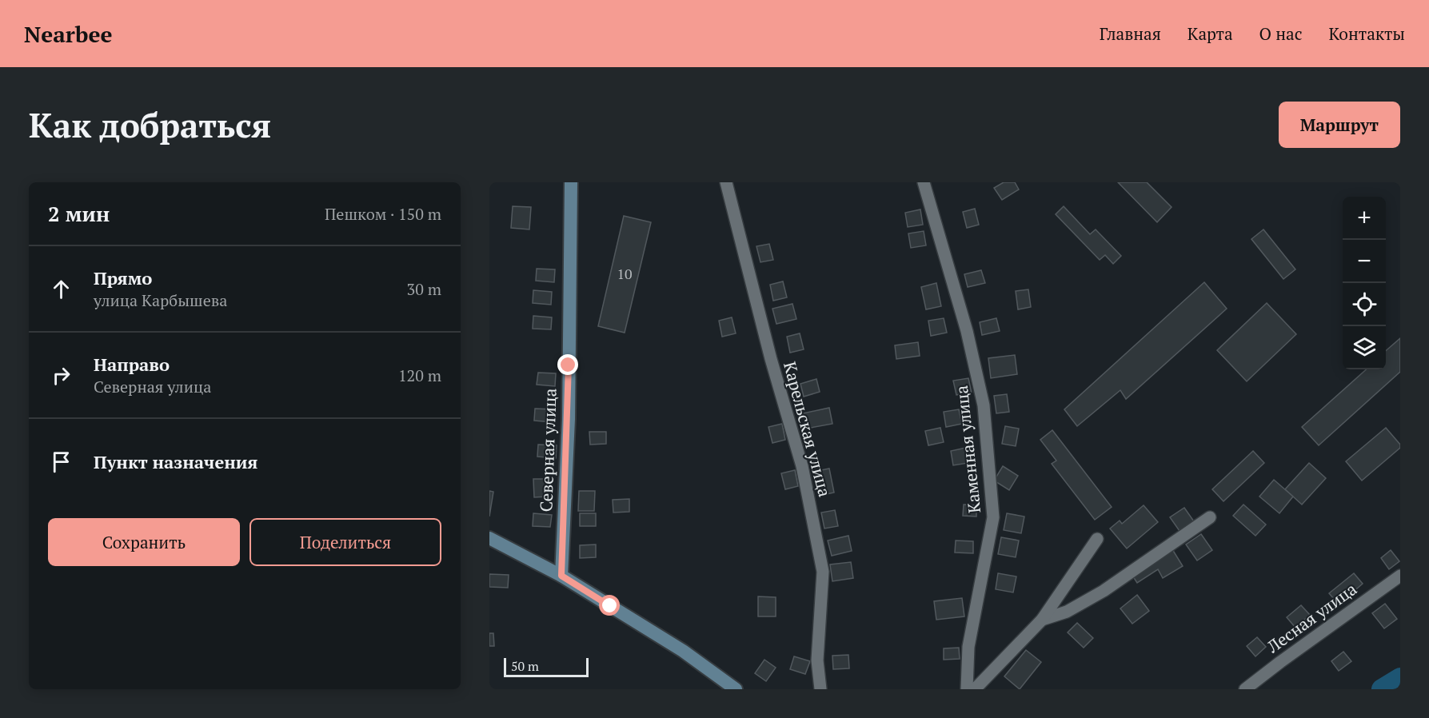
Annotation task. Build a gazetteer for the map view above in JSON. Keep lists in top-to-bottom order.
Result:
{
  "streets": {
    "main road": ["Северная улица"],
    "street": ["Карельская улица", "Каменная улица", "Лесная улица"]
  },
  "house_numbers": ["10"],
  "scale_bar": "50 m",
  "page": {
    "header": "Nearbee",
    "nav": [
      "Главная",
      "Карта",
      "О нас",
      "Контакты"
    ],
    "buttons": [
      "Маршрут",
      ["Сохранить", "Поделиться"]
    ],
    "title": "Как добраться",
    "heading": ["2 мин", "Пешком · 150 m"],
    "map_buttons": ["+", "−"],
    "list": [
      ["Прямо", "улица Карбышева", "30 m"],
      ["Направо", "Северная улица", "120 m"],
      "Пункт назначения"
    ],
    "scale": "50 m"
  }
}
